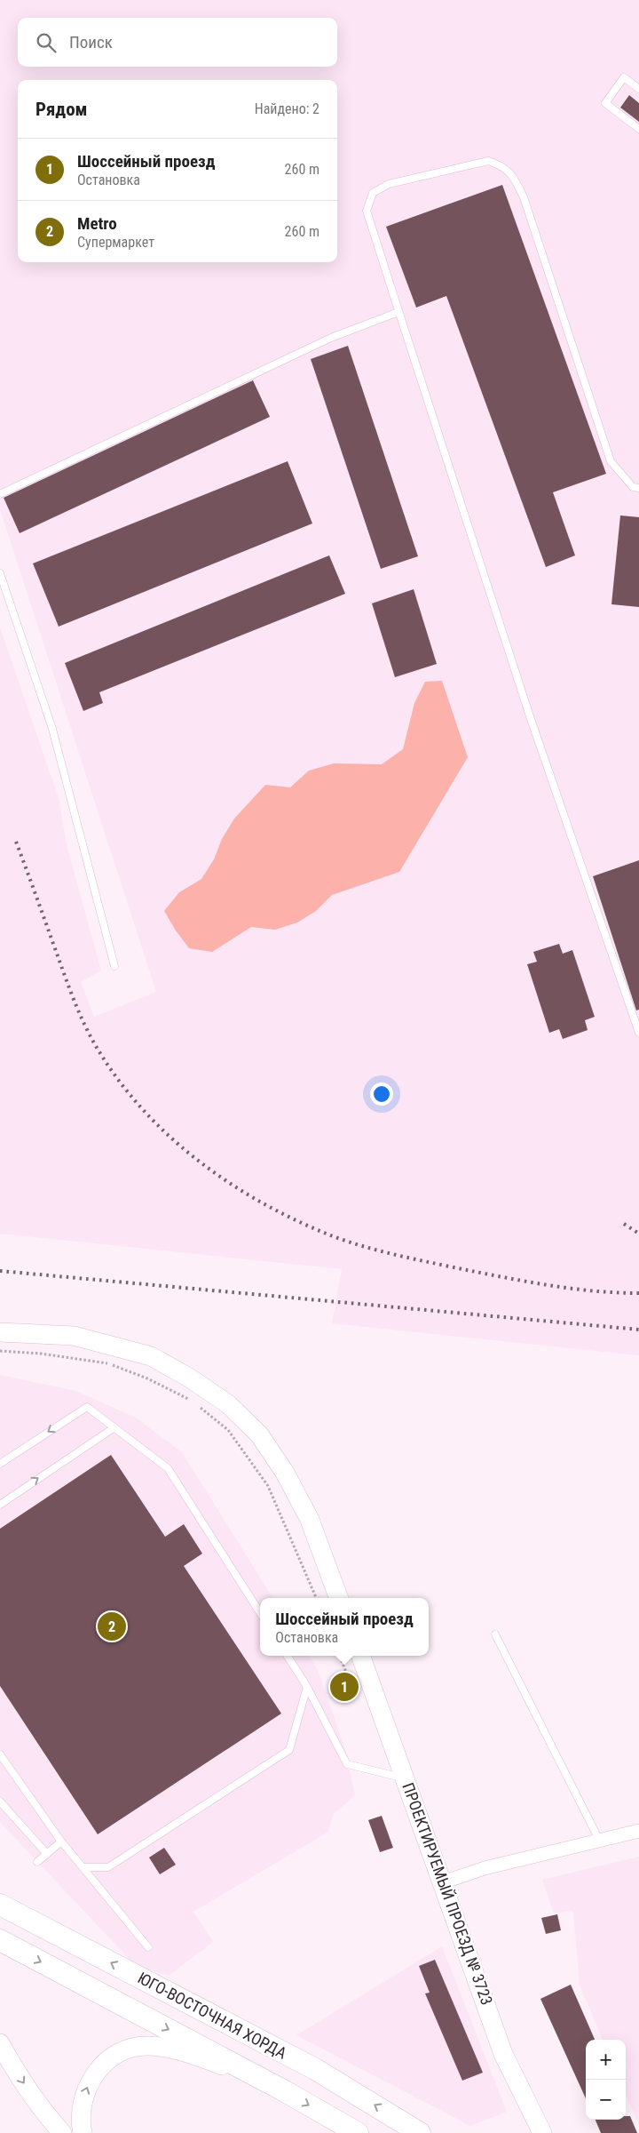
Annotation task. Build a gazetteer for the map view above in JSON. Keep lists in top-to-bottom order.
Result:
{
  "streets": {
    "main road": ["ПРОЕКТИРУЕМЫЙ ПРОЕЗД № 3723", "ЮГО-ВОСТОЧНАЯ ХОРДА"]
  },
  "page": {
    "search": "Поиск",
    "heading": ["Рядом", "Найдено: 2"],
    "list": [
      {
        "mark": "1",
        "name": "Шоссейный проезд",
        "note": "Остановка",
        "value": "260 m"
      },
      {
        "mark": "2",
        "name": "Metro",
        "note": "Супермаркет",
        "value": "260 m"
      }
    ],
    "popup": ["Шоссейный проезд", "Остановка"],
    "pins": ["2", "1"],
    "map_buttons": ["+", "−"]
  }
}
